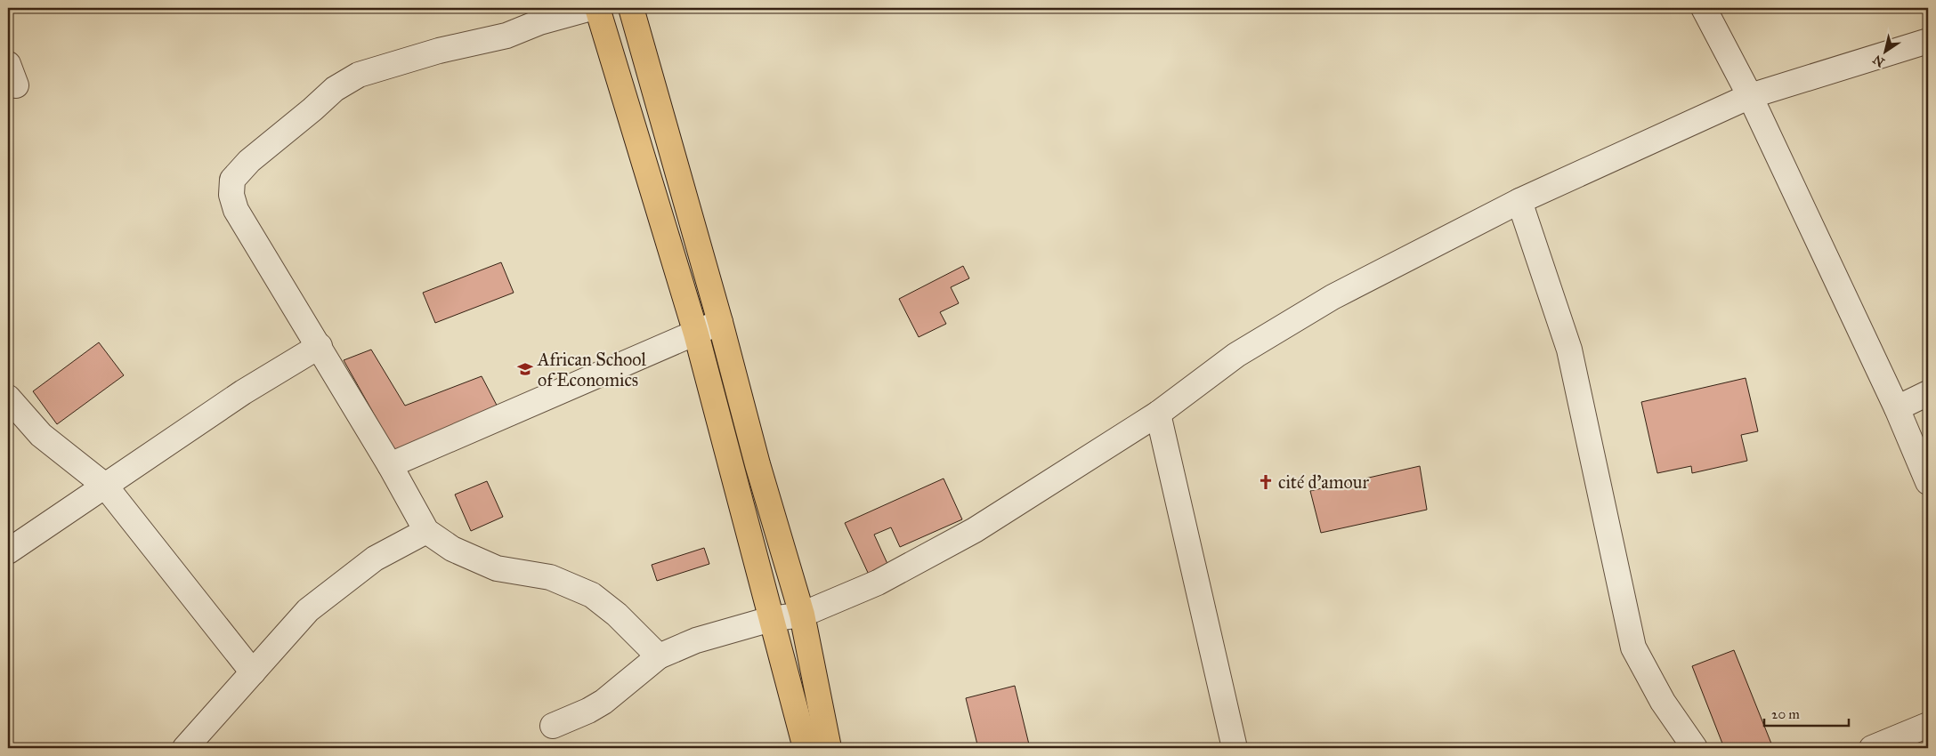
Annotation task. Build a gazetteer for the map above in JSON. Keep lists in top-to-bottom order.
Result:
{
  "places": {
    "school or university": ["African School of Economics"],
    "church": ["cité d'amour"]
  },
  "scale_bar": "20 m",
  "north": "bottom left"
}
